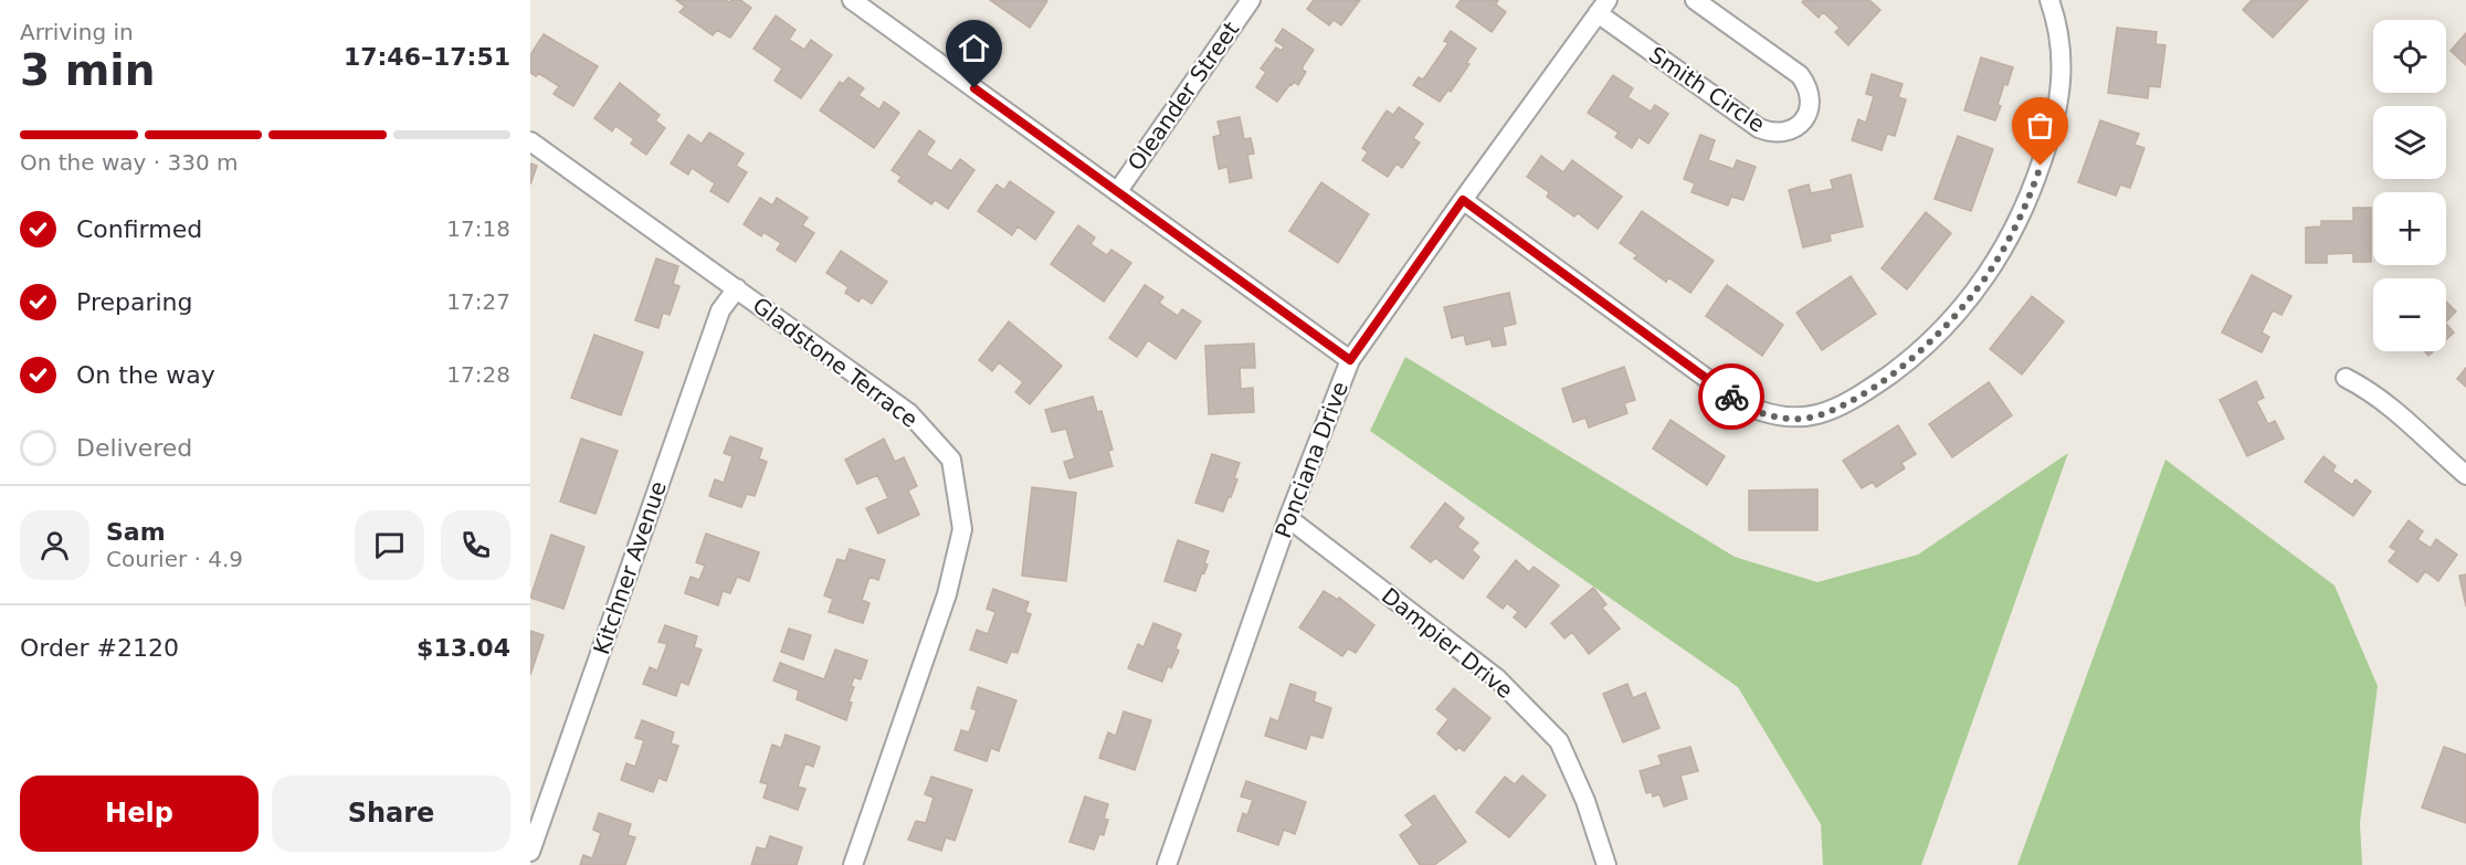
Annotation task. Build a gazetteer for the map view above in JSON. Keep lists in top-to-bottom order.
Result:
{
  "streets": {
    "street": [
      "Smith Circle",
      "Oleander Street",
      "Gladstone Terrace",
      "Ponciana Drive",
      "Kitchner Avenue",
      "Dampier Drive"
    ]
  },
  "crossings": [
    ["Smith Circle", "Ponciana Drive"],
    ["Gladstone Terrace", "Kitchner Avenue"],
    ["Ponciana Drive", "Dampier Drive"]
  ],
  "page": {
    "heading": ["3 min", "Arriving in", "17:46–17:51"],
    "panel": [
      "Sam",
      "Courier · 4.9",
      "Order #2120",
      "$13.04"
    ],
    "map_buttons": ["+", "−"],
    "bar": "On the way · 330 m",
    "list": [
      ["Confirmed", "17:18"],
      ["Preparing", "17:27"],
      ["On the way", "17:28"],
      "Delivered"
    ],
    "buttons": ["Help", "Share"]
  }
}
